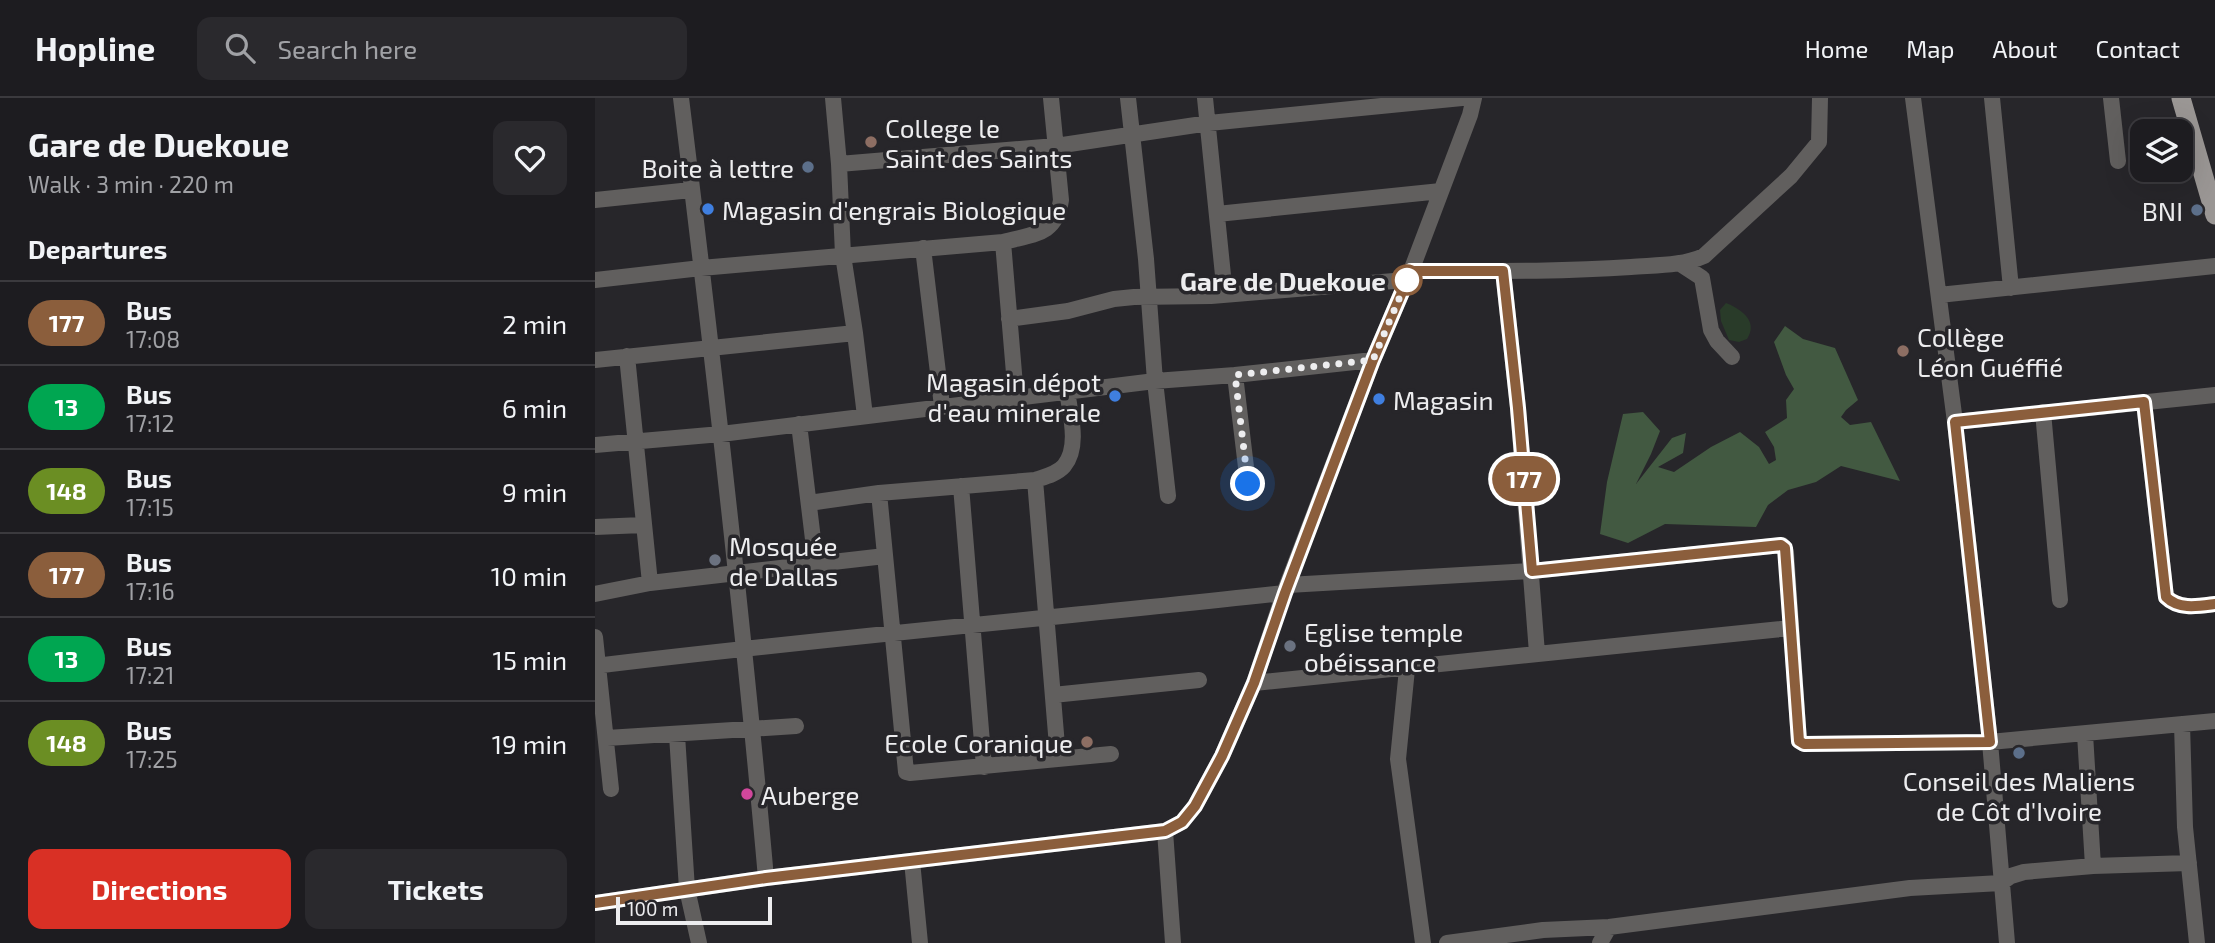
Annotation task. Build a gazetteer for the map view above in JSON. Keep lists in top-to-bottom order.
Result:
{
  "places": [
    "College le Saint des Saints",
    "Boite à lettre",
    "Magasin d'engrais Biologique",
    "BNI",
    "Gare de Duekoue",
    "Collège Léon Guéffié",
    "Magasin dépot d'eau minerale",
    "Magasin",
    "Mosquée de Dallas",
    "Eglise temple obéissance",
    "Ecole Coranique",
    "Conseil des Maliens de Côt d'Ivoire",
    "Auberge"
  ],
  "lines": ["bus line 177"],
  "scale_bar": "100 m",
  "page": {
    "header": "Hopline",
    "search": "Search here",
    "nav": [
      "Home",
      "Map",
      "About",
      "Contact"
    ],
    "heading": [
      ["Gare de Duekoue", "Walk · 3 min · 220 m"],
      "Departures"
    ],
    "on_map": "177",
    "list": [
      {
        "mark": "177",
        "name": "Bus",
        "note": "17:08",
        "value": "2 min"
      },
      {
        "mark": "13",
        "name": "Bus",
        "note": "17:12",
        "value": "6 min"
      },
      {
        "mark": "148",
        "name": "Bus",
        "note": "17:15",
        "value": "9 min"
      },
      {
        "mark": "177",
        "name": "Bus",
        "note": "17:16",
        "value": "10 min"
      },
      {
        "mark": "13",
        "name": "Bus",
        "note": "17:21",
        "value": "15 min"
      },
      {
        "mark": "148",
        "name": "Bus",
        "note": "17:25",
        "value": "19 min"
      }
    ],
    "buttons": ["Directions", "Tickets"],
    "scale": "100 m"
  }
}
